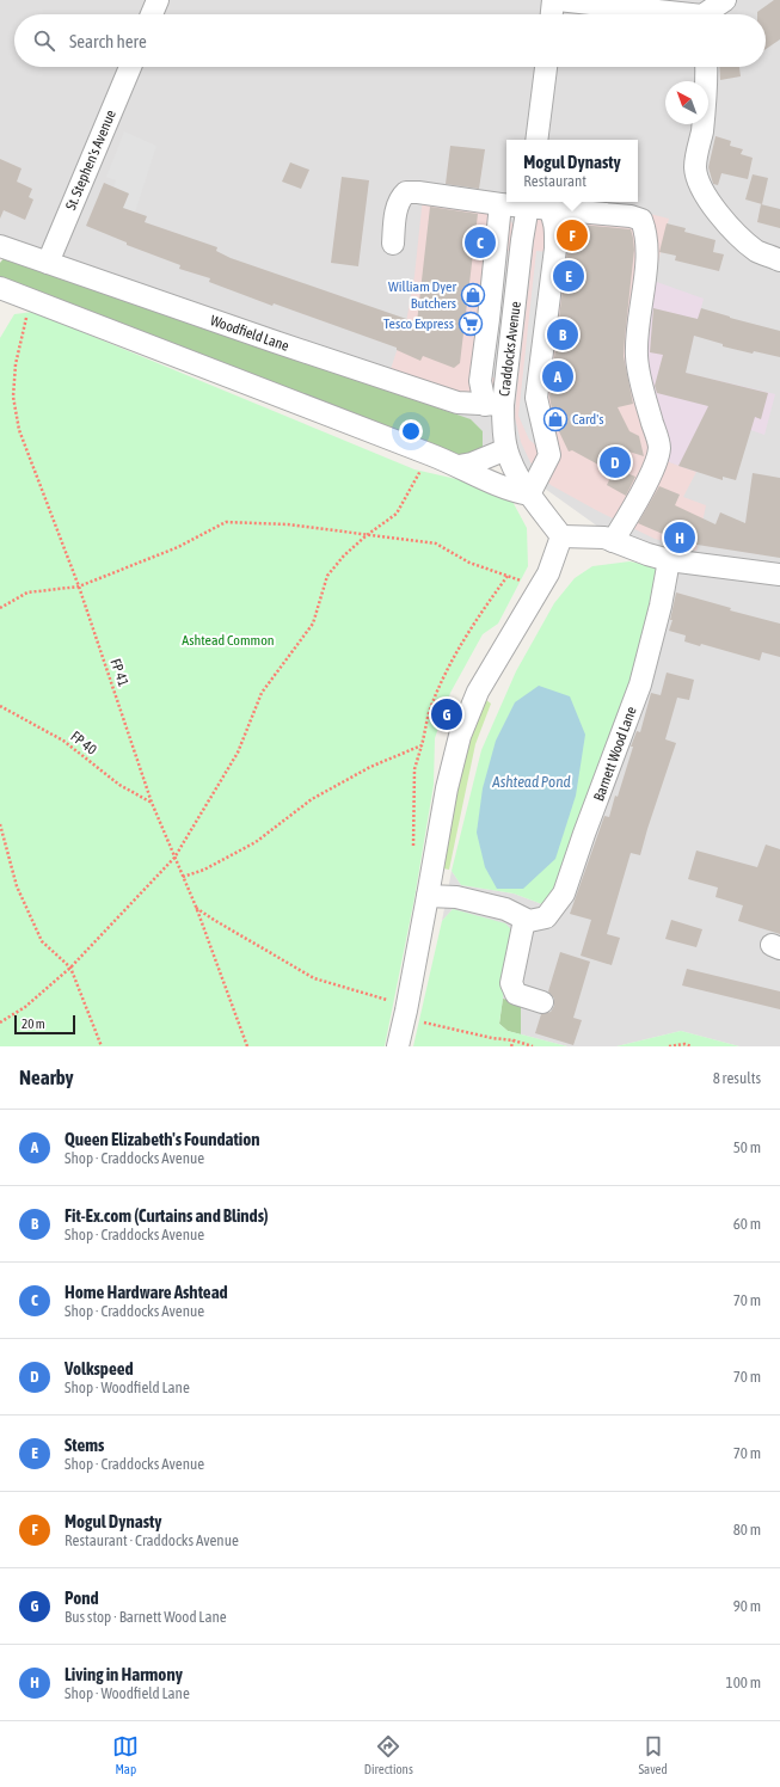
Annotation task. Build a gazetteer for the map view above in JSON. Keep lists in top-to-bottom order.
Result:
{
  "streets": {
    "street": [
      "St. Stephen's Avenue",
      "Woodfield Lane",
      "Craddocks Avenue",
      "Barnett Wood Lane"
    ],
    "path": ["FP 41", "FP 40"]
  },
  "crossings": [
    ["St. Stephen's Avenue", "Woodfield Lane"],
    ["Woodfield Lane", "Craddocks Avenue"],
    ["FP 41", "FP 40"]
  ],
  "water": ["Ashtead Pond"],
  "parks": ["Ashtead Common"],
  "places": {
    "shop": ["William Dyer Butchers", "Card's"],
    "supermarket": ["Tesco Express"]
  },
  "scale_bar": "20 m",
  "north": "top left",
  "page": {
    "search": "Search here",
    "popup": ["Mogul Dynasty", "Restaurant"],
    "pins": [
      "F",
      "C",
      "E",
      "B",
      "A",
      "D",
      "H",
      "G"
    ],
    "scale": "20 m",
    "heading": ["Nearby", "8 results"],
    "list": [
      {
        "mark": "A",
        "name": "Queen Elizabeth's Foundation",
        "note": "Shop · Craddocks Avenue",
        "value": "50 m"
      },
      {
        "mark": "B",
        "name": "Fit-Ex.com (Curtains and Blinds)",
        "note": "Shop · Craddocks Avenue",
        "value": "60 m"
      },
      {
        "mark": "C",
        "name": "Home Hardware Ashtead",
        "note": "Shop · Craddocks Avenue",
        "value": "70 m"
      },
      {
        "mark": "D",
        "name": "Volkspeed",
        "note": "Shop · Woodfield Lane",
        "value": "70 m"
      },
      {
        "mark": "E",
        "name": "Stems",
        "note": "Shop · Craddocks Avenue",
        "value": "70 m"
      },
      {
        "mark": "F",
        "name": "Mogul Dynasty",
        "note": "Restaurant · Craddocks Avenue",
        "value": "80 m"
      },
      {
        "mark": "G",
        "name": "Pond",
        "note": "Bus stop · Barnett Wood Lane",
        "value": "90 m"
      },
      {
        "mark": "H",
        "name": "Living in Harmony",
        "note": "Shop · Woodfield Lane",
        "value": "100 m"
      }
    ],
    "nav": ["Map", "Directions", "Saved"]
  }
}
